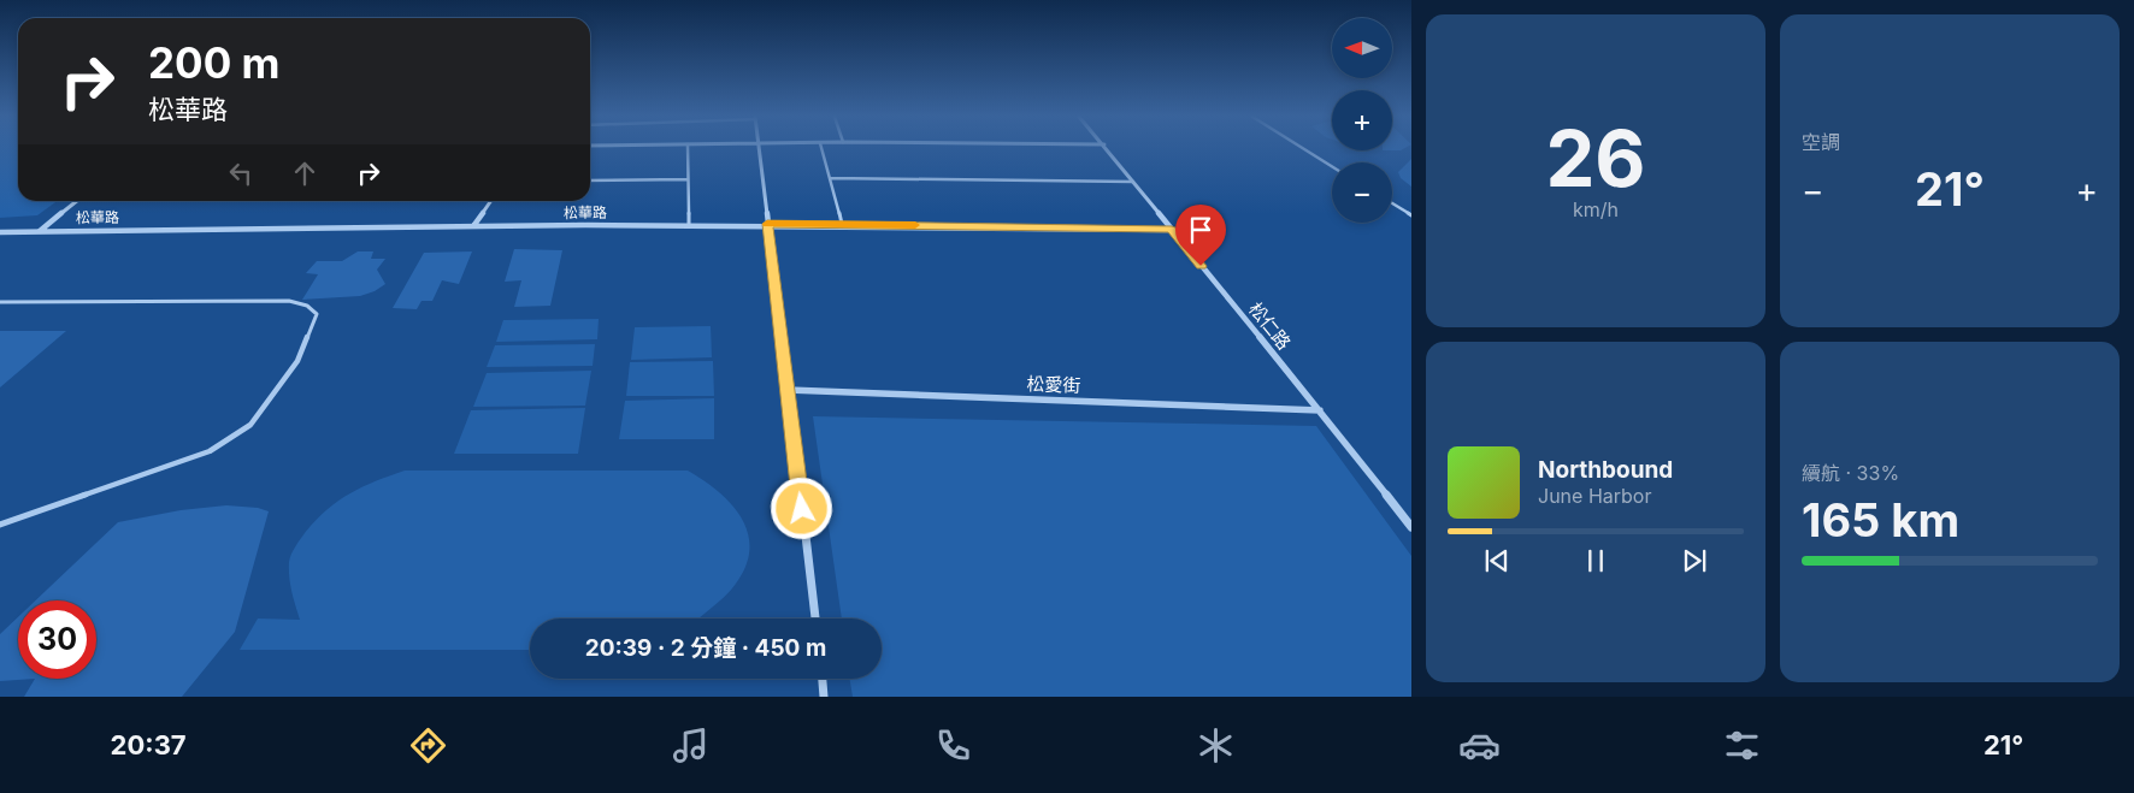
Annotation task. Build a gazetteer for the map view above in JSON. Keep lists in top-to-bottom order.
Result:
{
  "streets": {
    "street": ["松華路", "松仁路", "松愛街"]
  },
  "crossings": [
    ["松華路", "松仁路"],
    ["松仁路", "松愛街"]
  ],
  "north": "left",
  "page": {
    "tile": [
      ["26", "km/h"],
      "空調",
      ["續航 · 33%", "165 km"]
    ],
    "map_buttons": ["+", "−"],
    "turn": ["200 m", "松華路"],
    "heat": ["−", "21°", "+"],
    "song": ["Northbound", "June Harbor"],
    "limit": "30",
    "trip": "20:39 · 2 分鐘 · 450 m",
    "tabs": ["20:37", "21°"]
  }
}
